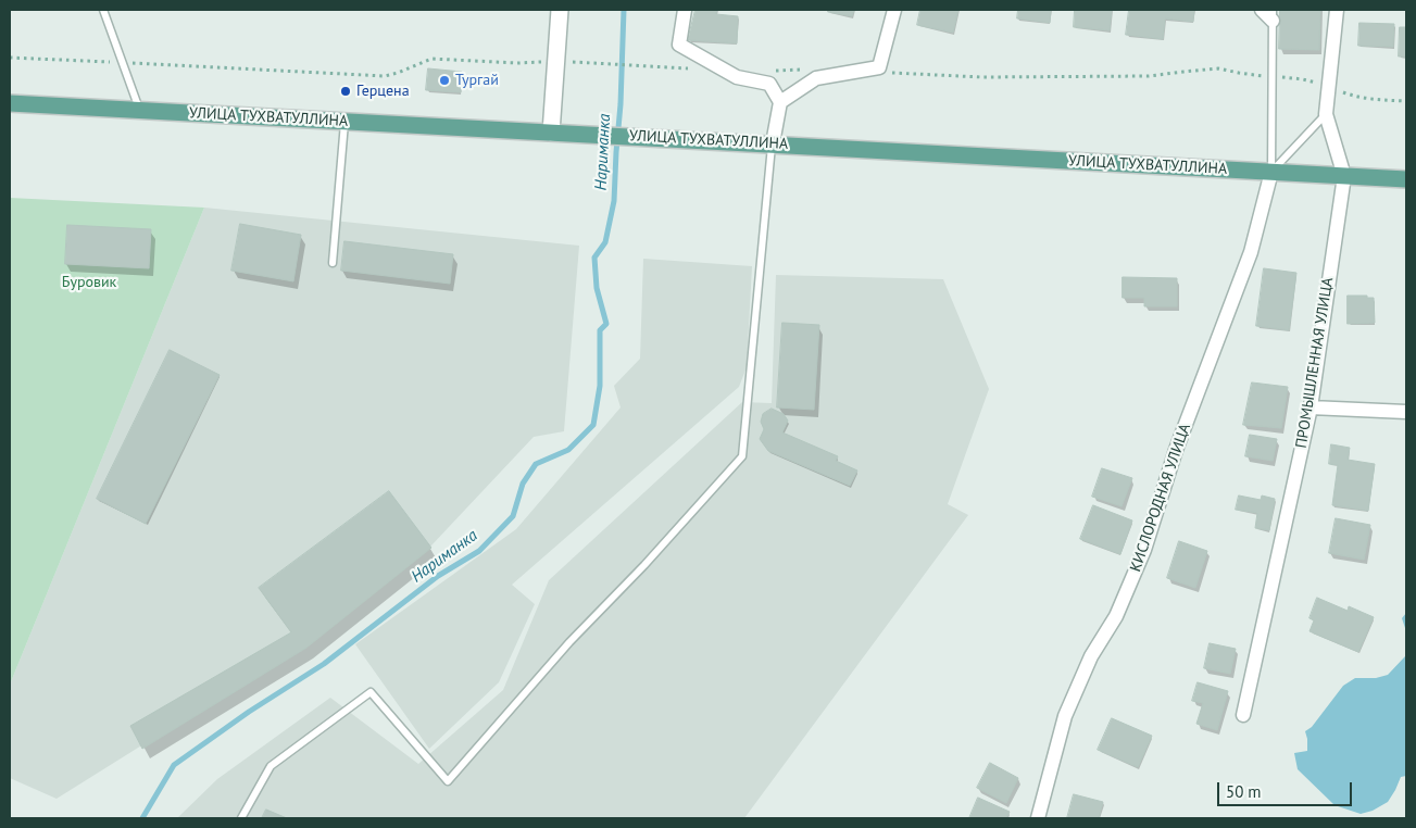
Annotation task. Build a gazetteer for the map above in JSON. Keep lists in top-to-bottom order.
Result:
{
  "streets": {
    "main road": ["УЛИЦА ТУХВАТУЛЛИНА"],
    "street": ["ПРОМЫШЛЕННАЯ УЛИЦА", "КИСЛОРОДНАЯ УЛИЦА"]
  },
  "crossings": [
    ["УЛИЦА ТУХВАТУЛЛИНА", "ПРОМЫШЛЕННАЯ УЛИЦА"],
    ["УЛИЦА ТУХВАТУЛЛИНА", "КИСЛОРОДНАЯ УЛИЦА"]
  ],
  "water": ["Нариманка"],
  "parks": ["Буровик"],
  "places": ["Тургай", "Герцена"],
  "scale_bar": "50 m"
}
